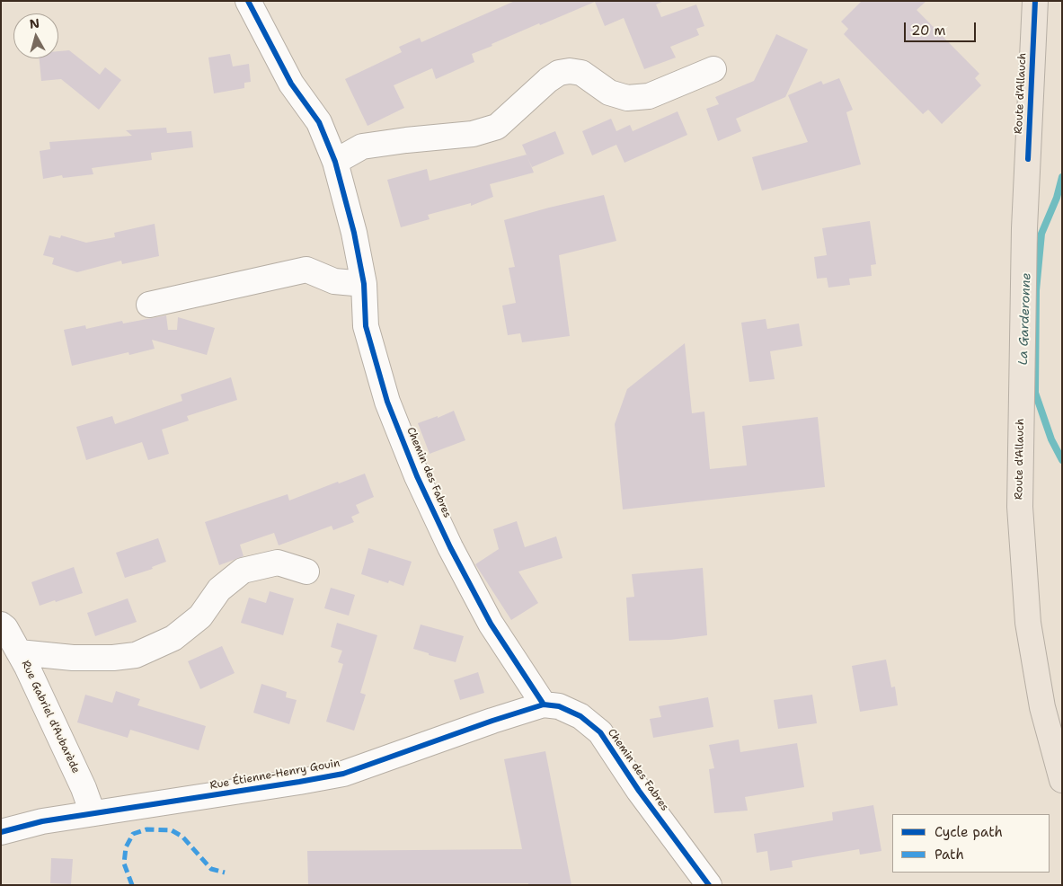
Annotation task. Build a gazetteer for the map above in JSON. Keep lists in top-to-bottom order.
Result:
{
  "streets": {
    "main road": ["Route d'Allauch"],
    "street": ["Chemin des Fabres", "Rue Gabriel d'Aubarède", "Rue Étienne-Henry Gouin"]
  },
  "crossings": [
    ["Chemin des Fabres", "Rue Étienne-Henry Gouin"],
    ["Rue Gabriel d'Aubarède", "Rue Étienne-Henry Gouin"]
  ],
  "water": ["La Garderonne"],
  "legend": ["Cycle path", "Path"],
  "scale_bar": "20 m",
  "north": "top"
}
